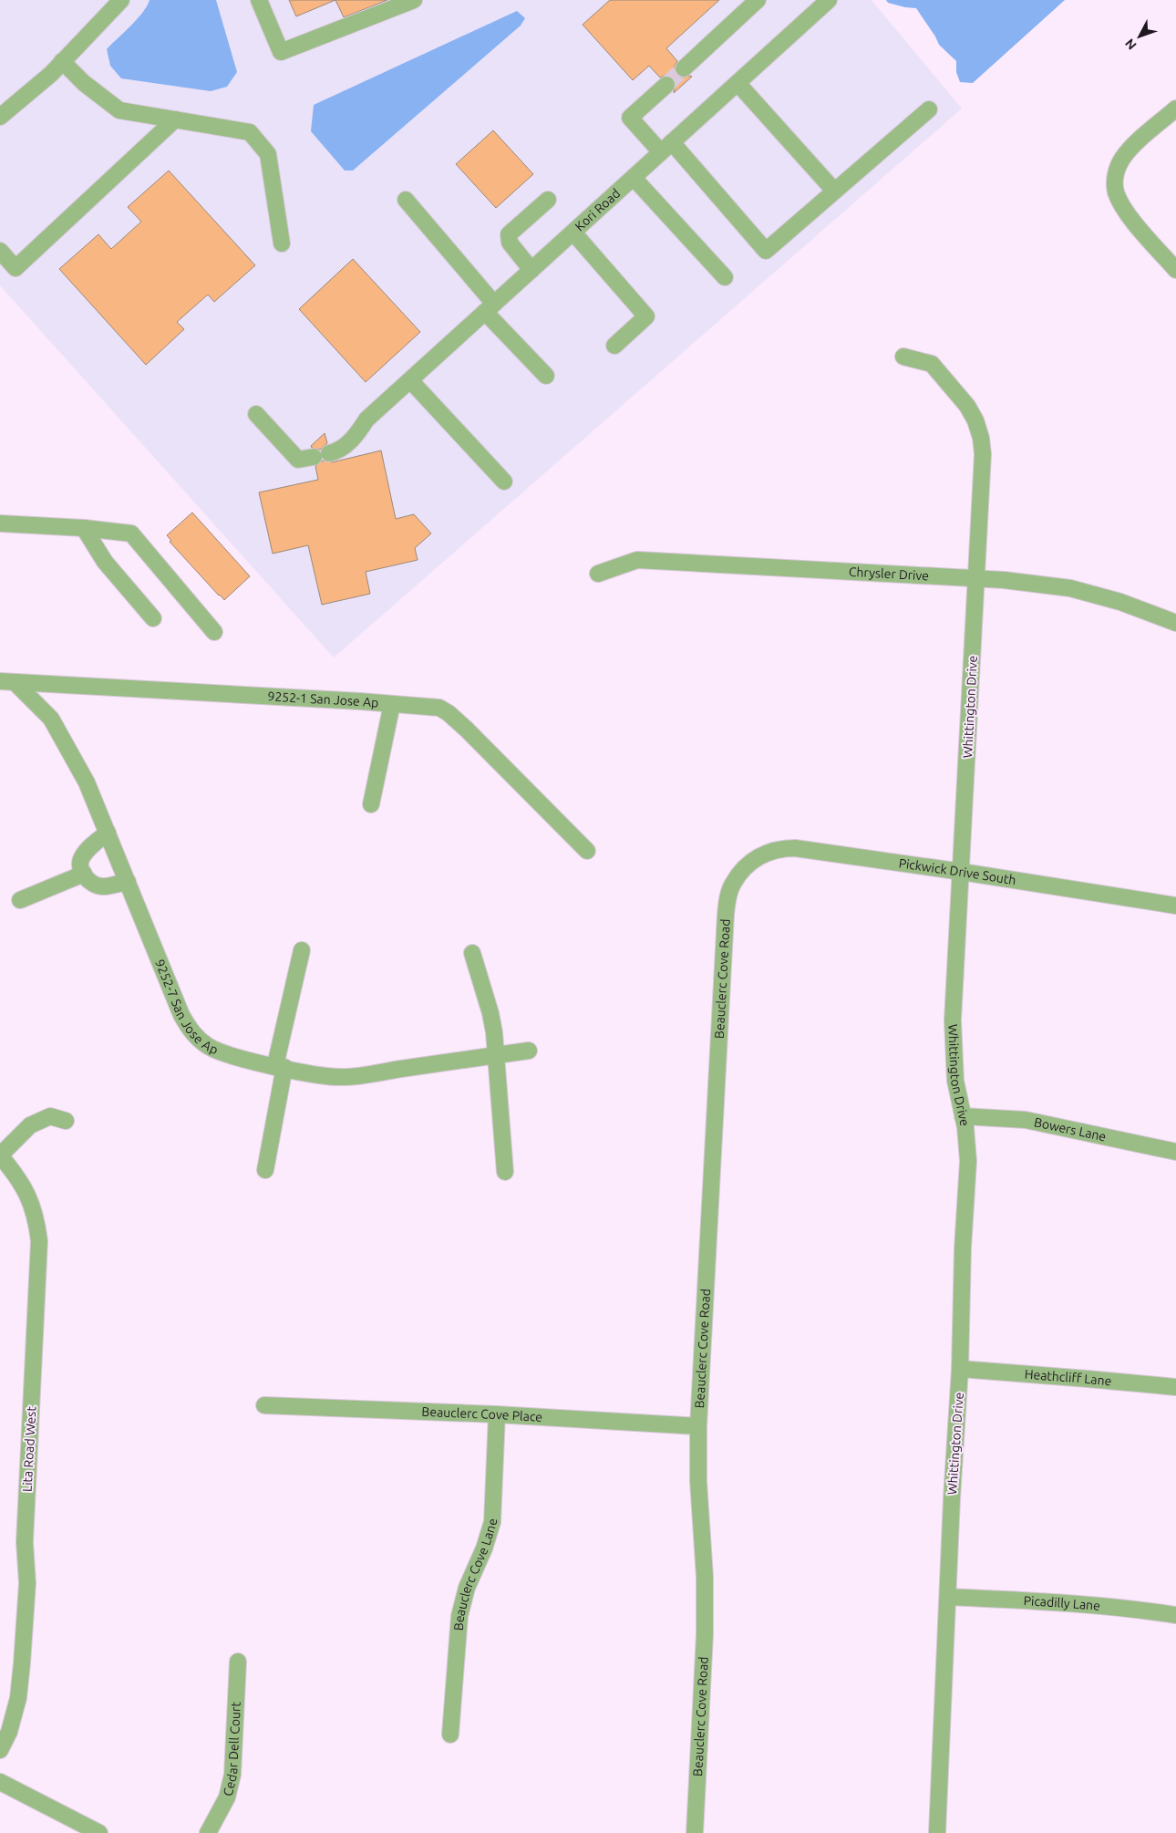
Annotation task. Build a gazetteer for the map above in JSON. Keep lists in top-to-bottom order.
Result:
{
  "streets": {
    "street": [
      "Kori Road",
      "Chrysler Drive",
      "9252-1 San Jose Ap",
      "Whittington Drive",
      "Pickwick Drive South",
      "Beauclerc Cove Road",
      "9252-7 San Jose Ap",
      "Bowers Lane",
      "Heathcliff Lane",
      "Beauclerc Cove Place",
      "Lita Road West",
      "Beauclerc Cove Lane",
      "Picadilly Lane",
      "Cedar Dell Court"
    ]
  },
  "crossings": [
    ["Chrysler Drive", "Whittington Drive"],
    ["9252-1 San Jose Ap", "9252-7 San Jose Ap"],
    ["Whittington Drive", "Pickwick Drive South"],
    ["Whittington Drive", "Bowers Lane"],
    ["Whittington Drive", "Heathcliff Lane"],
    ["Whittington Drive", "Picadilly Lane"],
    ["Pickwick Drive South", "Beauclerc Cove Road"],
    ["Beauclerc Cove Road", "Beauclerc Cove Place"],
    ["Beauclerc Cove Place", "Beauclerc Cove Lane"]
  ],
  "north": "bottom left"
}
